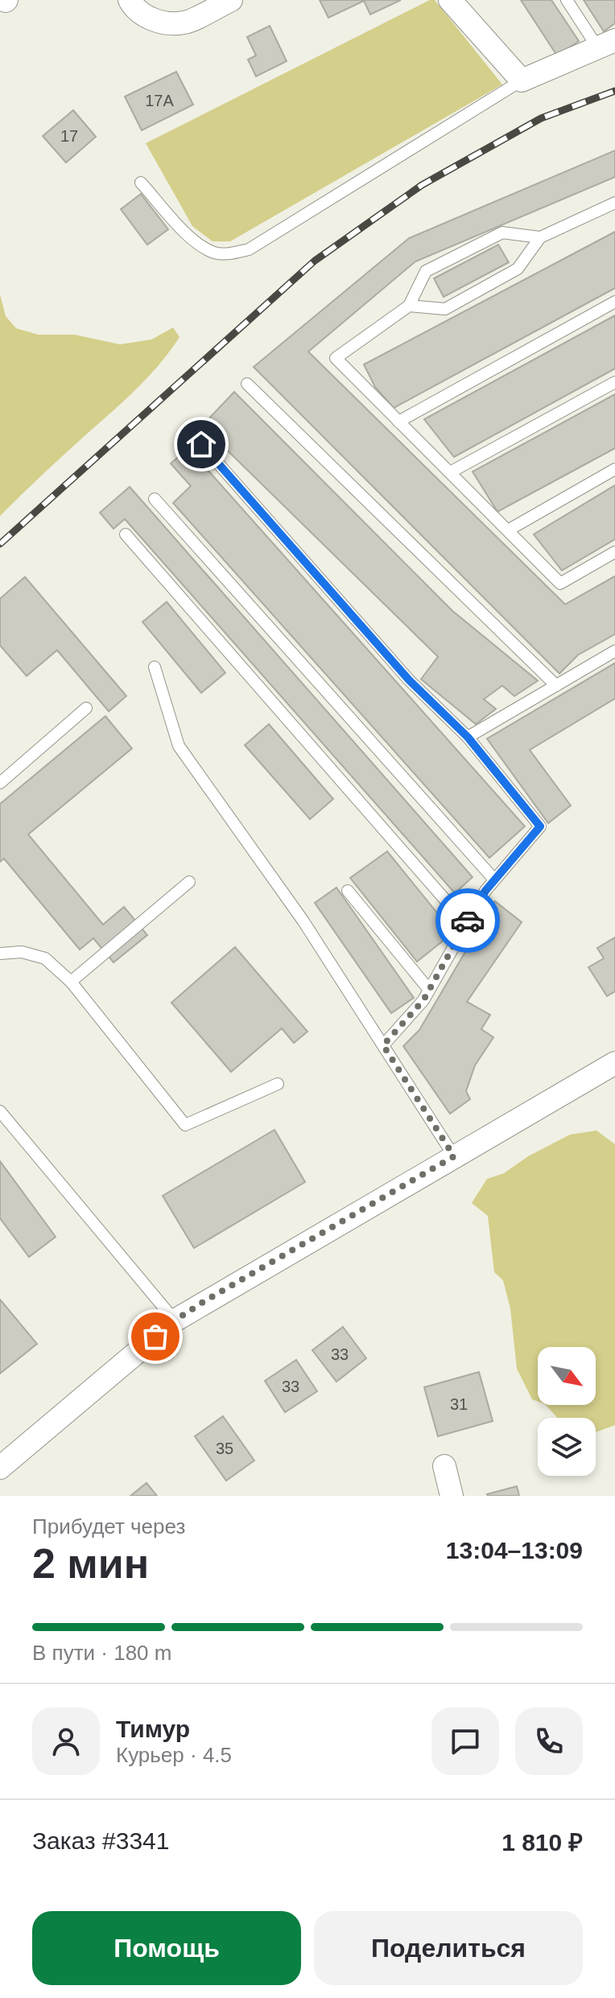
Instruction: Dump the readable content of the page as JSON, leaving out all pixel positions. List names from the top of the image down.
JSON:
{
  "house_numbers": [
    "17А",
    "17",
    "33",
    "33",
    "31",
    "35"
  ],
  "north": "bottom right",
  "page": {
    "heading": ["2 мин", "Прибудет через", "13:04–13:09"],
    "panel": [
      "Тимур",
      "Курьер · 4.5",
      "Заказ #3341",
      "1 810 ₽"
    ],
    "bar": "В пути · 180 m",
    "buttons": ["Помощь", "Поделиться"]
  }
}
